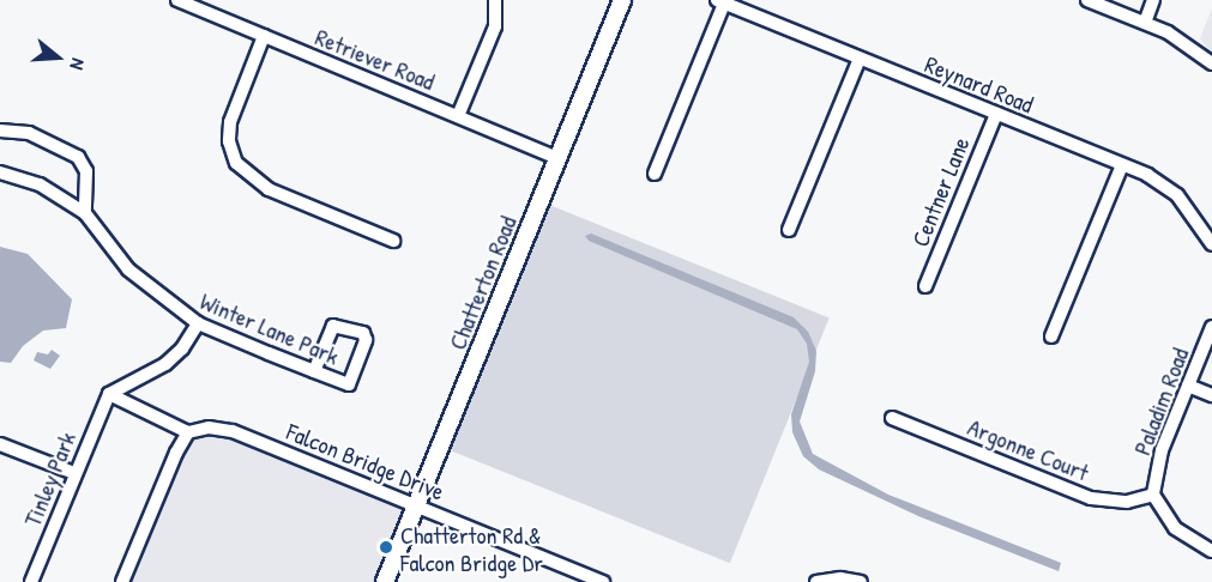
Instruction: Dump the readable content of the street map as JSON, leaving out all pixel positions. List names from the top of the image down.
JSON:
{
  "streets": {
    "main road": ["Chatterton Road"],
    "street": [
      "Retriever Road",
      "Reynard Road",
      "Centner Lane",
      "Winter Lane Park",
      "Paladim Road",
      "Argonne Court",
      "Falcon Bridge Drive",
      "Tinley Park"
    ]
  },
  "crossings": [
    ["Retriever Road", "Chatterton Road"],
    ["Reynard Road", "Centner Lane"],
    ["Chatterton Road", "Falcon Bridge Drive"],
    ["Paladim Road", "Argonne Court"]
  ],
  "places": ["Chatterton Rd & Falcon Bridge Dr"],
  "north": "right"
}
